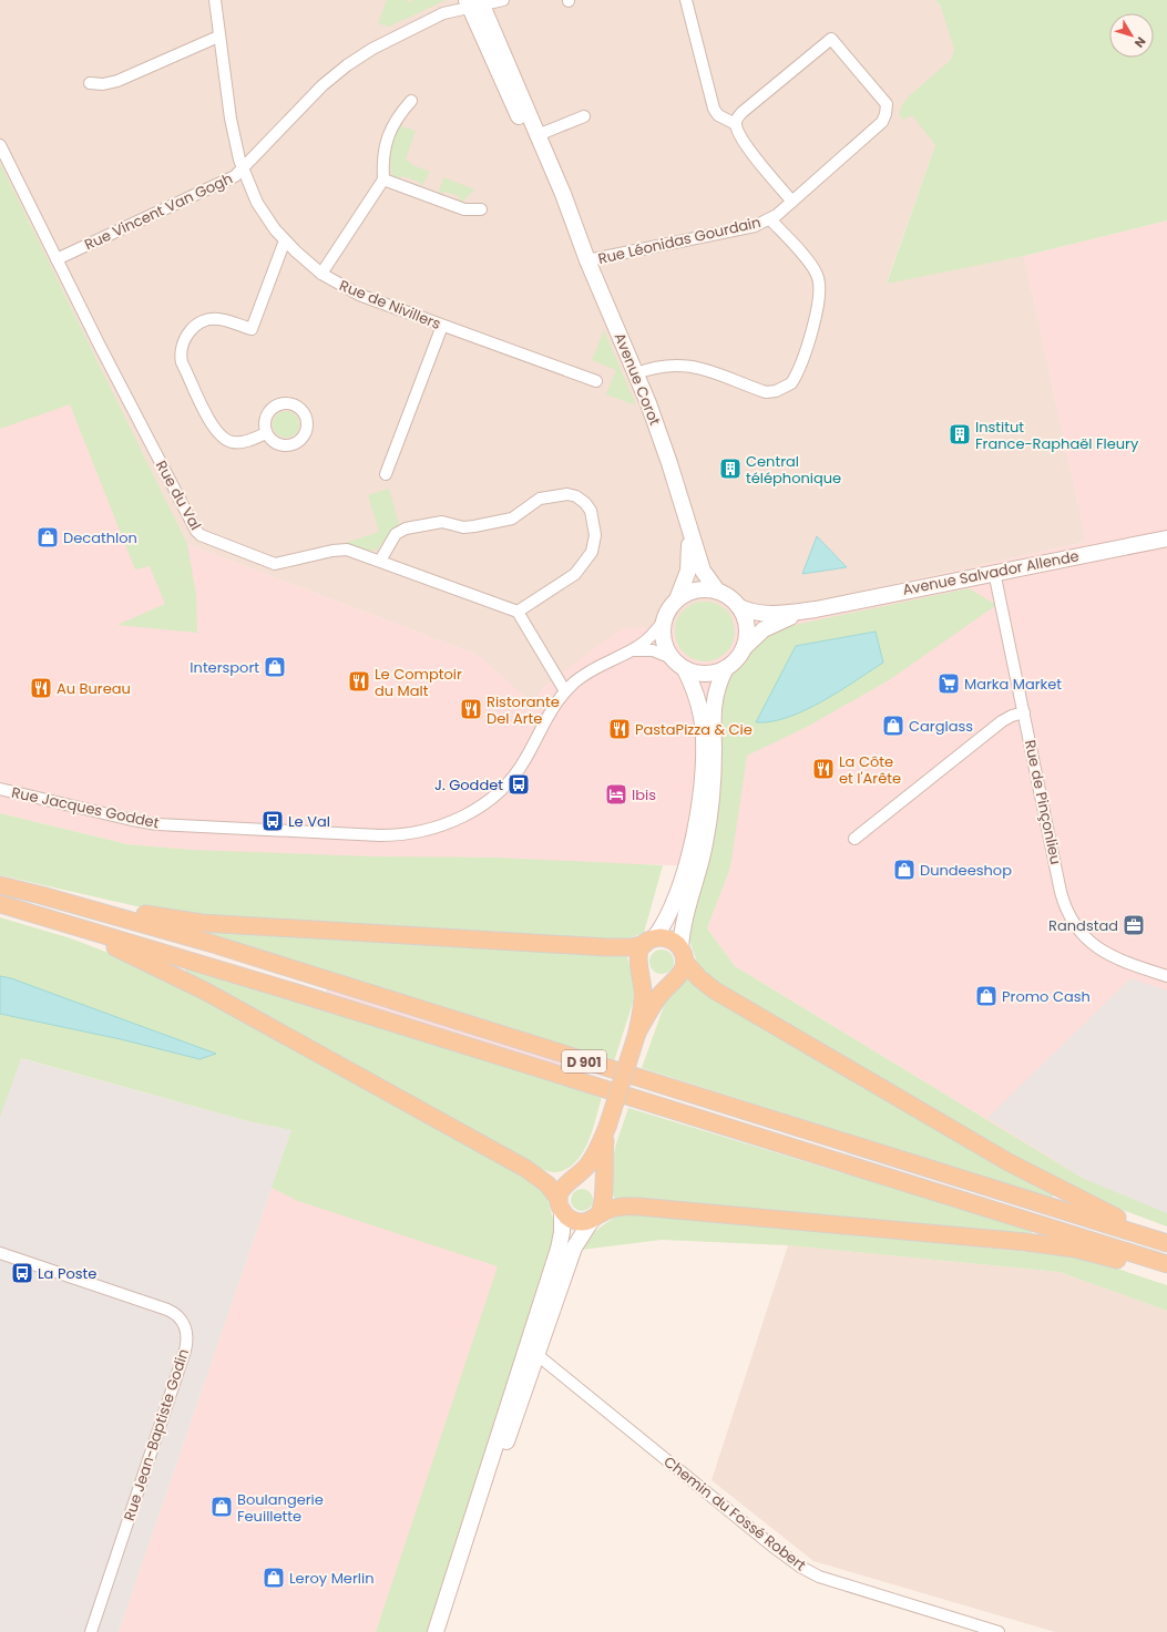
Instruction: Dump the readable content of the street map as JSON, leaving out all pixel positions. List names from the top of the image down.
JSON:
{
  "streets": {
    "main road": ["D 901"],
    "street": [
      "Rue Vincent Van Gogh",
      "Rue Léonidas Gourdain",
      "Rue de Nivillers",
      "Avenue Corot",
      "Rue du Val",
      "Avenue Salvador Allende",
      "Rue de Pinçonlieu",
      "Rue Jacques Goddet",
      "Rue Jean-Baptiste Godin",
      "Chemin du Fossé Robert"
    ]
  },
  "crossings": [
    ["Rue Vincent Van Gogh", "Rue de Nivillers"],
    ["Rue Vincent Van Gogh", "Avenue Corot"],
    ["Rue Vincent Van Gogh", "Rue du Val"],
    ["Rue Léonidas Gourdain", "Avenue Corot"],
    ["Avenue Corot", "Avenue Salvador Allende"],
    ["Avenue Corot", "Rue Jacques Goddet"],
    ["Avenue Salvador Allende", "Rue de Pinçonlieu"],
    ["Avenue Salvador Allende", "Rue Jacques Goddet"]
  ],
  "places": {
    "building": ["Institut France-Raphaël Fleury", "Central téléphonique"],
    "shop": [
      "Decathlon",
      "Intersport",
      "Carglass",
      "Dundeeshop",
      "Promo Cash",
      "Boulangerie Feuillette",
      "Leroy Merlin"
    ],
    "restaurant": [
      "Le Comptoir du Malt",
      "Au Bureau",
      "Ristorante Del Arte",
      "PastaPizza & Cie",
      "La Côte et l'Arête"
    ],
    "supermarket": ["Marka Market"],
    "bus stop": ["J. Goddet", "Le Val", "La Poste"],
    "hotel": ["Ibis"],
    "office": ["Randstad"]
  },
  "north": "bottom right"
}
